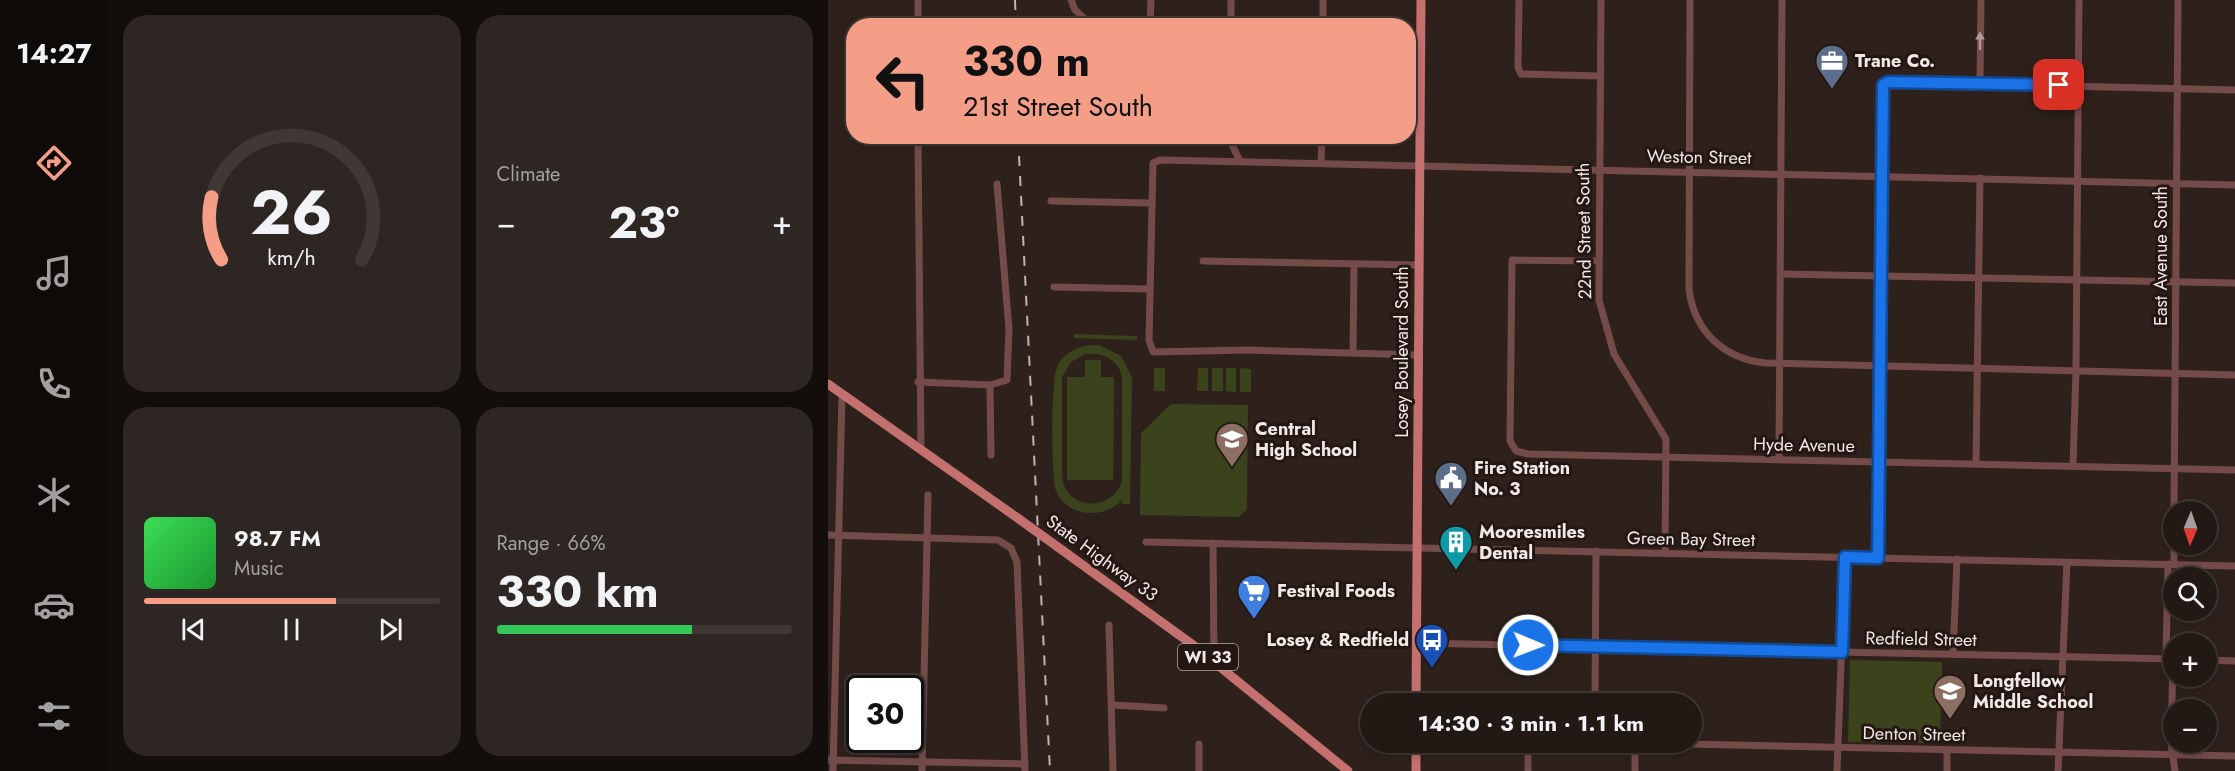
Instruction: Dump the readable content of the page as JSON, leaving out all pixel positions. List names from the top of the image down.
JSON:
{
  "streets": {
    "main road": ["Losey Boulevard South", "State Highway 33", "WI 33"],
    "street": [
      "Weston Street",
      "22nd Street South",
      "East Avenue South",
      "Hyde Avenue",
      "Green Bay Street",
      "Redfield Street",
      "Denton Street"
    ]
  },
  "crossings": [
    ["Weston Street", "22nd Street South"],
    ["Weston Street", "East Avenue South"],
    ["Weston Street", "Losey Boulevard South"],
    ["22nd Street South", "Hyde Avenue"],
    ["22nd Street South", "Green Bay Street"],
    ["East Avenue South", "Hyde Avenue"],
    ["Losey Boulevard South", "Green Bay Street"],
    ["Losey Boulevard South", "Redfield Street"]
  ],
  "places": {
    "office": ["Trane Co."],
    "school or university": ["Central High School", "Longfellow Middle School"],
    "public building": ["Fire Station No. 3"],
    "building": ["Mooresmiles Dental"],
    "supermarket": ["Festival Foods"],
    "bus stop": ["Losey & Redfield"]
  },
  "north": "bottom",
  "page": {
    "tabs": "14:27",
    "tile": [
      "Climate",
      ["Range · 66%", "330 km"]
    ],
    "turn": ["330 m", "21st Street South"],
    "heat": ["−", "23°", "+"],
    "map_buttons": ["+", "−"],
    "song": ["98.7 FM", "Music"],
    "limit": "30",
    "trip": "14:30 · 3 min · 1.1 km",
    "gauge": ["26", "km/h"]
  }
}
